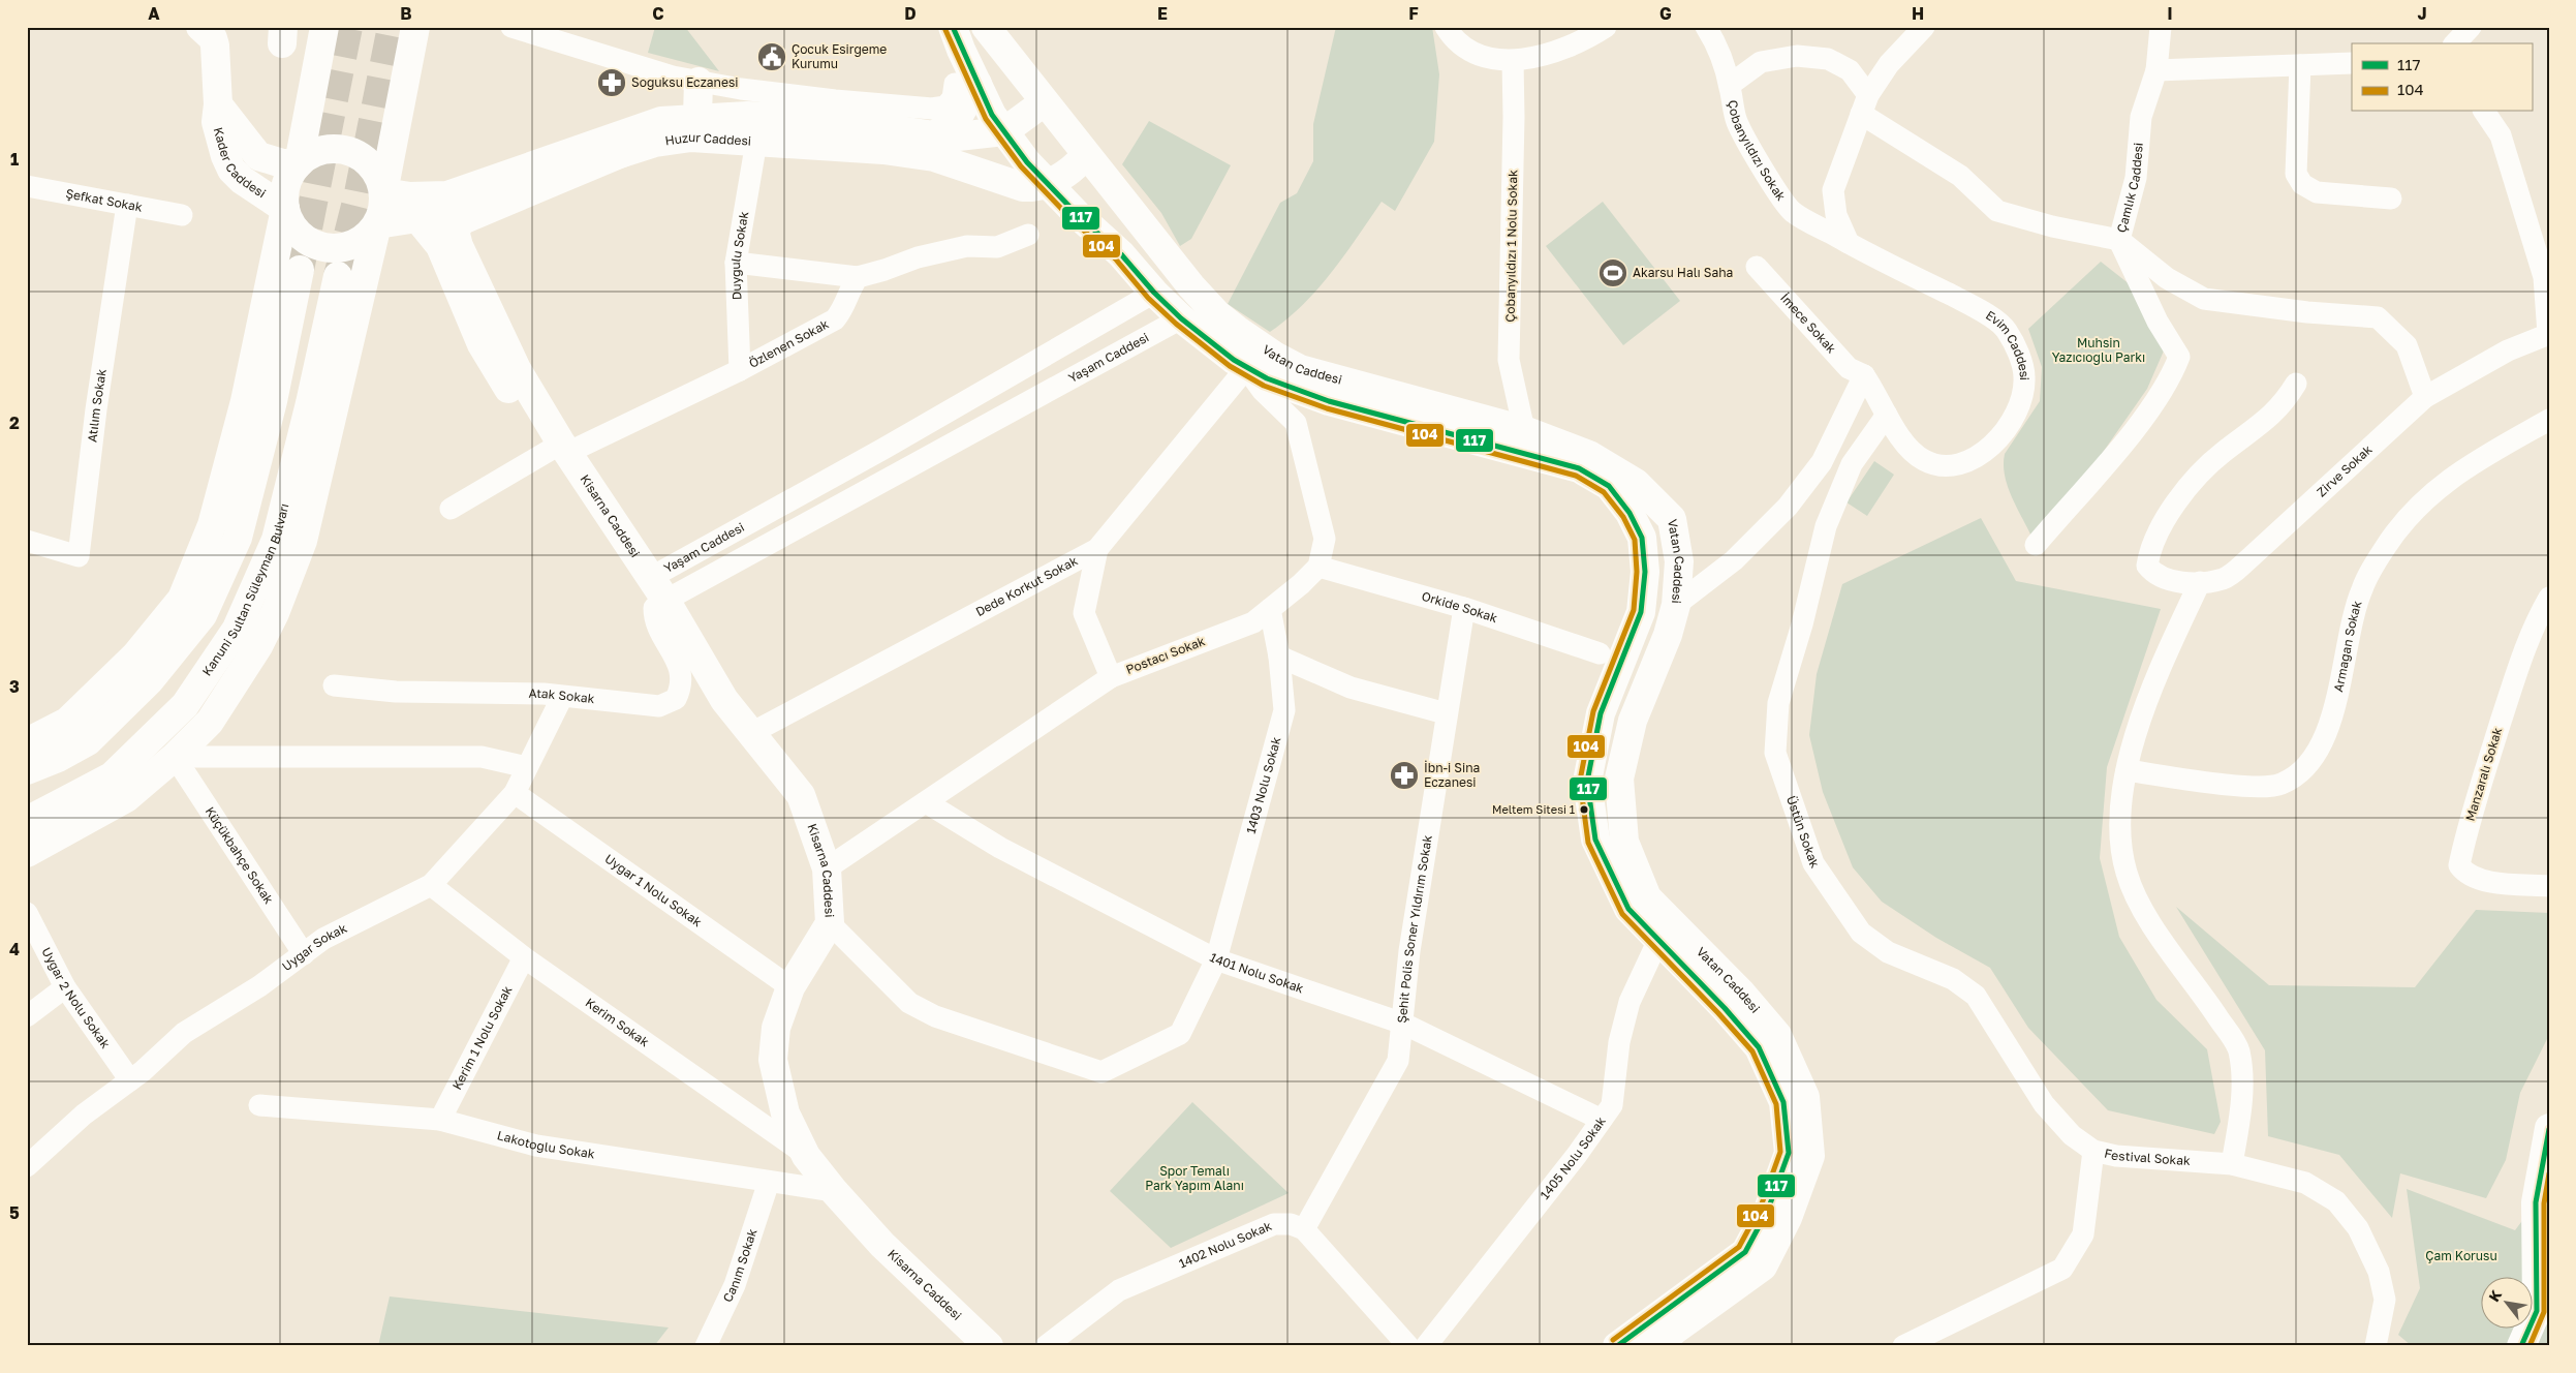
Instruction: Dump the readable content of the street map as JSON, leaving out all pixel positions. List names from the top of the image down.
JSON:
{
  "streets": {
    "street": [
      "Huzur Caddesi",
      "Çobanyıldızı Sokak",
      "Kader Caddesi",
      "Çamlık Caddesi",
      "Şefkat Sokak",
      "Çobanyıldızı 1 Nolu Sokak",
      "Duygulu Sokak",
      "İmece Sokak",
      "Özlenen Sokak",
      "Evim Caddesi",
      "Yaşam Caddesi",
      "Vatan Caddesi",
      "Atılım Sokak",
      "Zirve Sokak",
      "Kisarna Caddesi",
      "Dede Korkut Sokak",
      "Kanuni Sultan Süleyman Bulvarı",
      "Orkide Sokak",
      "Armağan Sokak",
      "Postacı Sokak",
      "Atak Sokak",
      "Manzaralı Sokak",
      "1403 Nolu Sokak",
      "Üstün Sokak",
      "Küçükbahçe Sokak",
      "Uygar 1 Nolu Sokak",
      "Şehit Polis Soner Yıldırım Sokak",
      "Uygar Sokak",
      "1401 Nolu Sokak",
      "Uygar 2 Nolu Sokak",
      "Kerim Sokak",
      "Kerim 1 Nolu Sokak",
      "Lakotoğlu Sokak",
      "Festival Sokak",
      "1405 Nolu Sokak",
      "1402 Nolu Sokak",
      "Canım Sokak"
    ]
  },
  "crossings": [
    ["Huzur Caddesi", "Kader Caddesi"],
    ["Huzur Caddesi", "Duygulu Sokak"],
    ["Huzur Caddesi", "Vatan Caddesi"],
    ["Çobanyıldızı Sokak", "Evim Caddesi"],
    ["Şefkat Sokak", "Atılım Sokak"],
    ["Çobanyıldızı 1 Nolu Sokak", "Vatan Caddesi"],
    ["Duygulu Sokak", "Özlenen Sokak"],
    ["İmece Sokak", "Evim Caddesi"],
    ["Özlenen Sokak", "Kisarna Caddesi"],
    ["Evim Caddesi", "Üstün Sokak"],
    ["Yaşam Caddesi", "Vatan Caddesi"],
    ["Yaşam Caddesi", "Kisarna Caddesi"],
    ["Yaşam Caddesi", "Atak Sokak"],
    ["Vatan Caddesi", "Dede Korkut Sokak"],
    ["Vatan Caddesi", "1405 Nolu Sokak"],
    ["Kisarna Caddesi", "Dede Korkut Sokak"],
    ["Kisarna Caddesi", "Postacı Sokak"],
    ["Kisarna Caddesi", "Atak Sokak"],
    ["Kisarna Caddesi", "1403 Nolu Sokak"],
    ["Kisarna Caddesi", "Uygar 1 Nolu Sokak"],
    ["Kisarna Caddesi", "Kerim Sokak"],
    ["Kisarna Caddesi", "Lakotoğlu Sokak"],
    ["Orkide Sokak", "Postacı Sokak"],
    ["Orkide Sokak", "Şehit Polis Soner Yıldırım Sokak"],
    ["Postacı Sokak", "1403 Nolu Sokak"],
    ["Postacı Sokak", "1401 Nolu Sokak"],
    ["Atak Sokak", "Uygar Sokak"],
    ["1403 Nolu Sokak", "1401 Nolu Sokak"],
    ["Üstün Sokak", "Festival Sokak"],
    ["Küçükbahçe Sokak", "Uygar Sokak"],
    ["Uygar 1 Nolu Sokak", "Uygar Sokak"],
    ["Şehit Polis Soner Yıldırım Sokak", "1401 Nolu Sokak"],
    ["Şehit Polis Soner Yıldırım Sokak", "1402 Nolu Sokak"],
    ["Uygar Sokak", "Uygar 2 Nolu Sokak"],
    ["Uygar Sokak", "Kerim Sokak"],
    ["1401 Nolu Sokak", "1405 Nolu Sokak"],
    ["Kerim Sokak", "Kerim 1 Nolu Sokak"],
    ["Kerim 1 Nolu Sokak", "Lakotoğlu Sokak"],
    ["Lakotoğlu Sokak", "Canım Sokak"]
  ],
  "parks": ["Muhsin Yazıcıoğlu Parkı", "Spor Temalı Park Yapım Alanı", "Çam Korusu"],
  "places": {
    "public building": ["Çocuk Esirgeme Kurumu"],
    "pharmacy": ["Soğuksu Eczanesi", "İbn-i Sina Eczanesi"],
    "sports": ["Akarsu Halı Saha"],
    "other": ["Meltem Sitesi 1"]
  },
  "lines": ["transit line 117", "transit line 104"],
  "legend": ["117", "104"],
  "north": "top left",
  "grid": {
    "columns": [
      "A",
      "B",
      "C",
      "D",
      "E",
      "F",
      "G",
      "H",
      "I",
      "J"
    ],
    "rows": [
      "1",
      "2",
      "3",
      "4",
      "5"
    ]
  }
}
